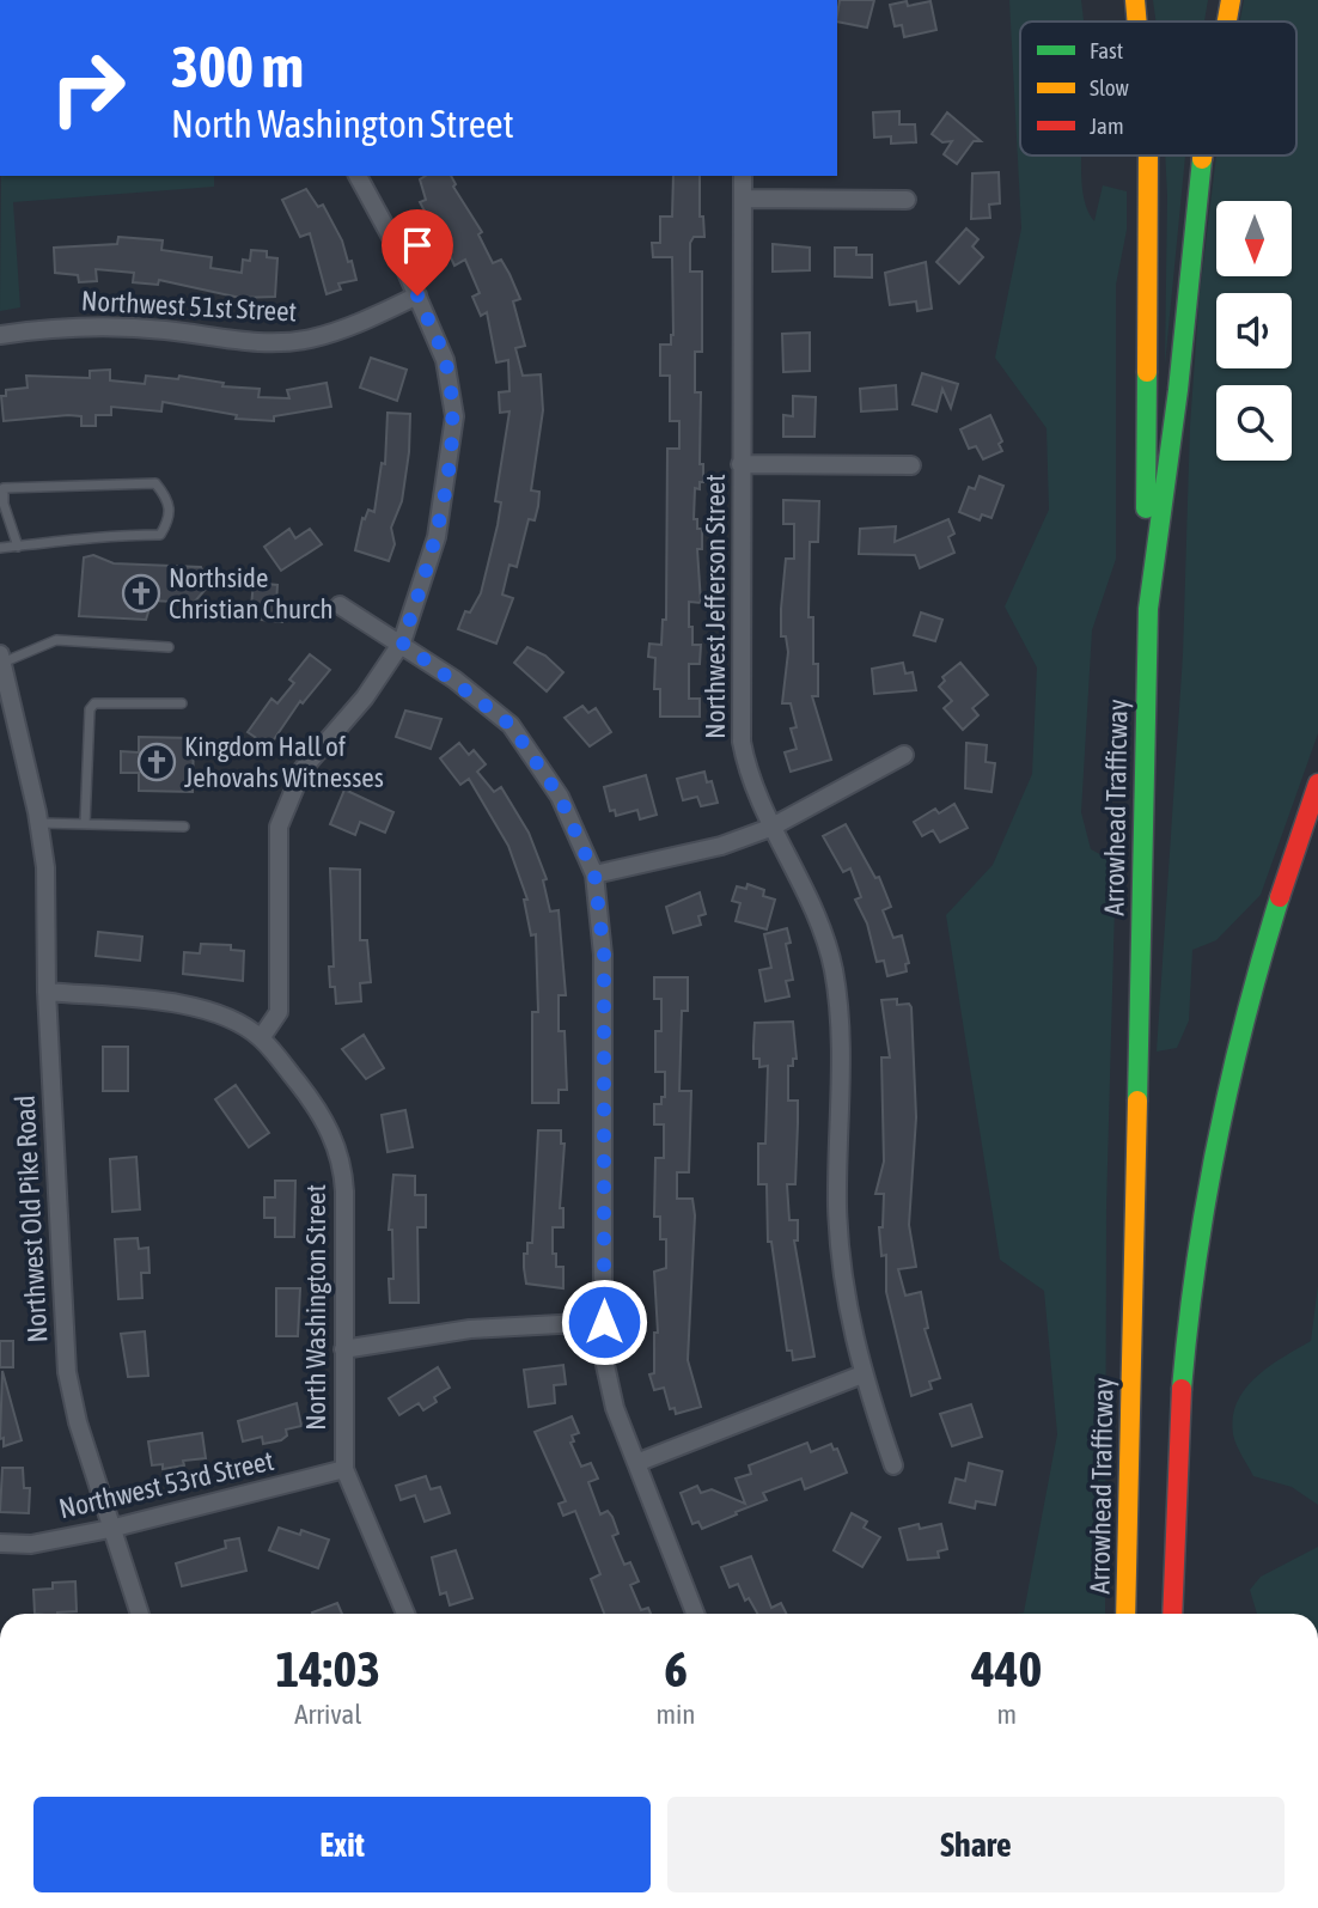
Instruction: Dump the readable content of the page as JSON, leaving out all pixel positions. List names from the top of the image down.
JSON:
{
  "streets": {
    "highway": ["Arrowhead Trafficway"],
    "street": [
      "Northwest 51st Street",
      "Northwest Jefferson Street",
      "Northwest Old Pike Road",
      "North Washington Street",
      "Northwest 53rd Street"
    ]
  },
  "crossings": [
    ["Northwest Old Pike Road", "North Washington Street"],
    ["Northwest Old Pike Road", "Northwest 53rd Street"],
    ["North Washington Street", "Northwest 53rd Street"]
  ],
  "places": {
    "church": ["Northside Christian Church", "Kingdom Hall of Jehovahs Witnesses"]
  },
  "legend": ["Fast", "Slow", "Jam"],
  "north": "bottom",
  "page": {
    "turn": ["300 m", "North Washington Street"],
    "eta": [
      "14:03",
      "Arrival",
      "6",
      "min",
      "440",
      "m"
    ],
    "buttons": ["Exit", "Share"]
  }
}
